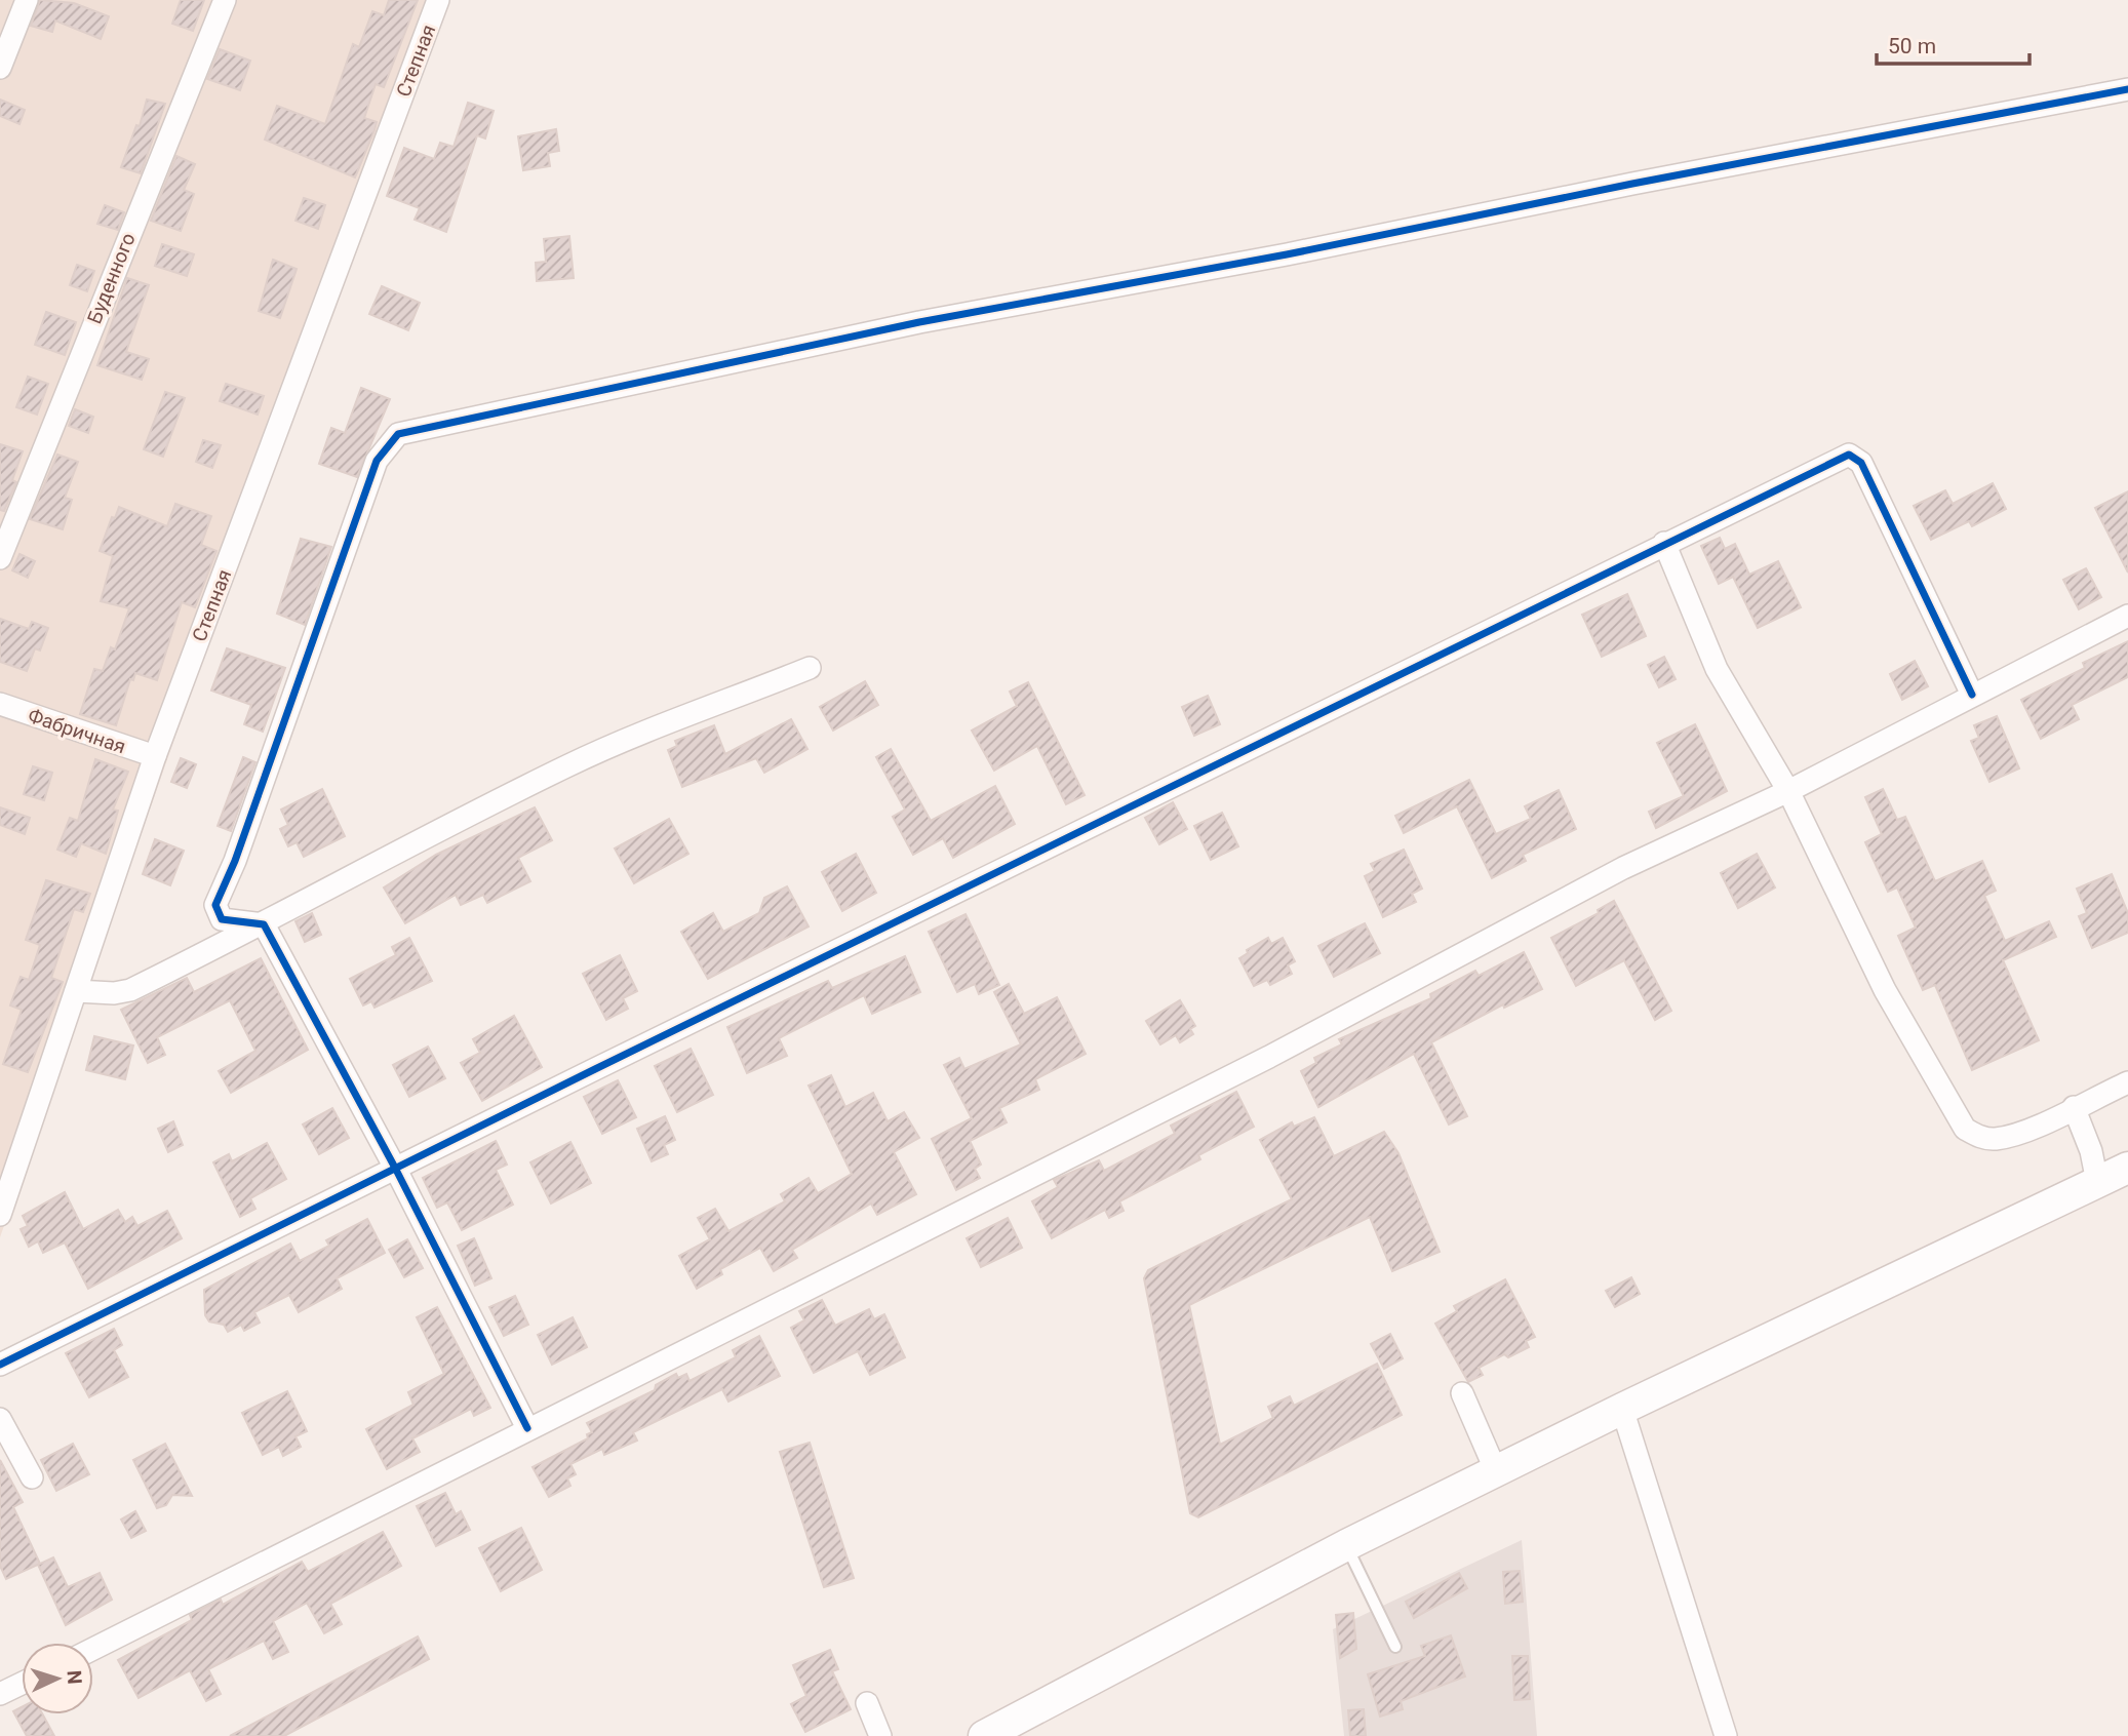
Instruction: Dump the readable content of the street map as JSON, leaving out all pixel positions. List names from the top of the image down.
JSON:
{
  "streets": {
    "street": ["Степная", "Буденного", "Фабричная"]
  },
  "crossings": [
    ["Степная", "Фабричная"]
  ],
  "scale_bar": "50 m",
  "north": "right"
}
